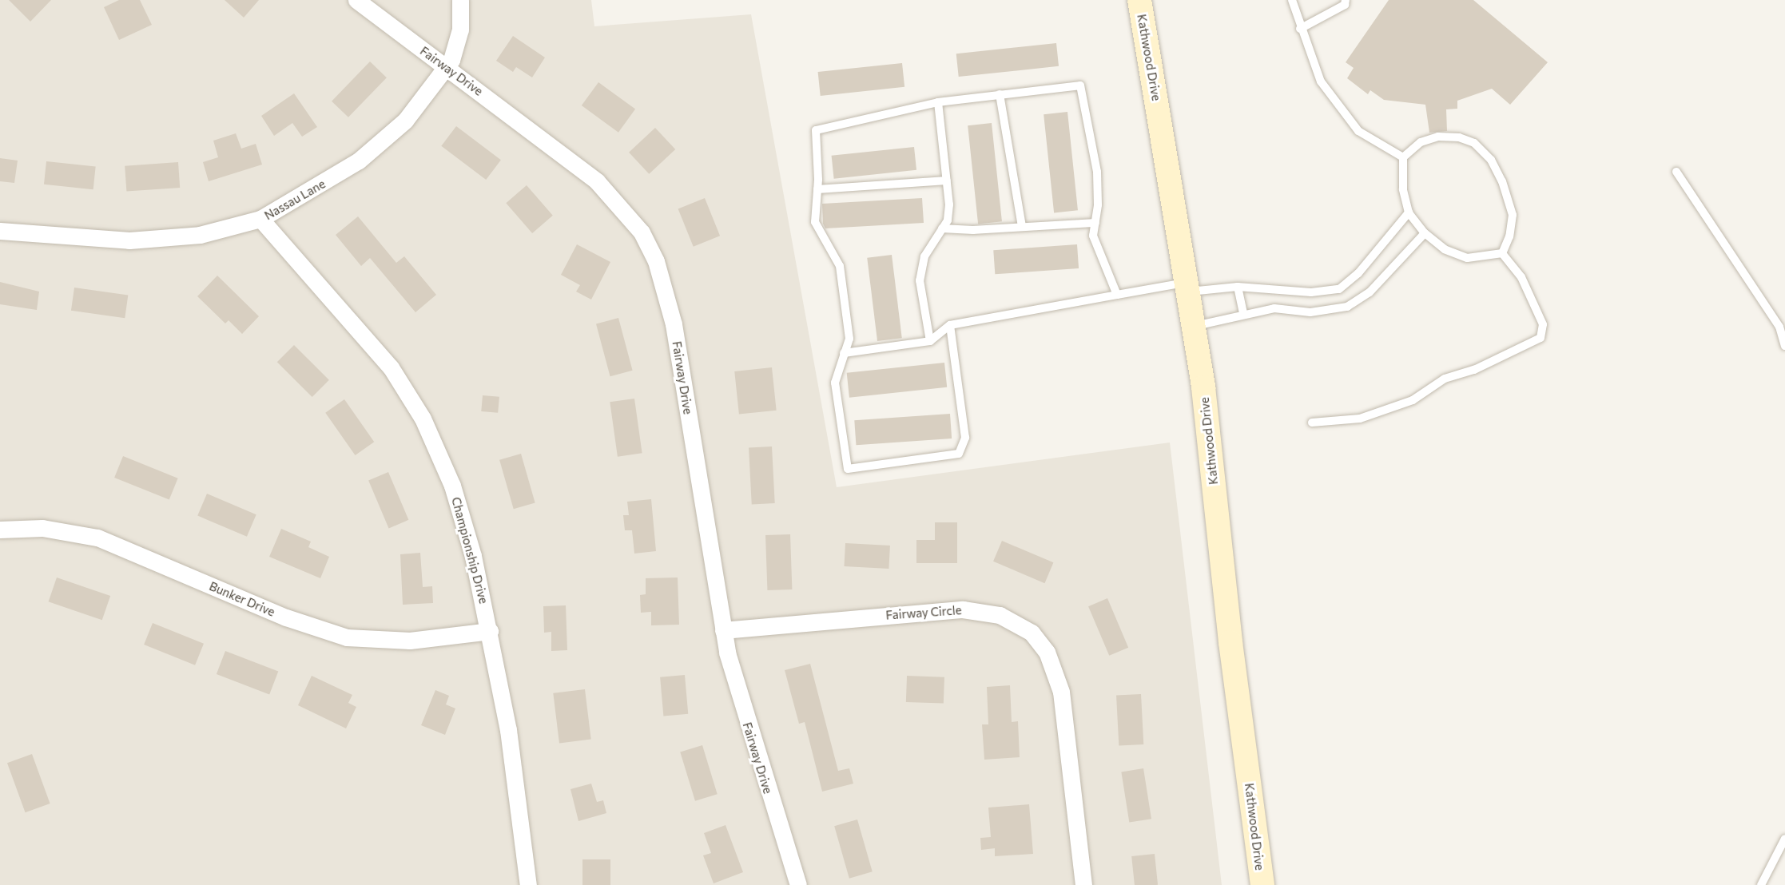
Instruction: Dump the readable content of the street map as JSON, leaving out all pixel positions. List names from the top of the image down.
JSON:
{
  "streets": {
    "street": [
      "Kathwood Drive",
      "Fairway Drive",
      "Nassau Lane",
      "Championship Drive",
      "Bunker Drive",
      "Fairway Circle"
    ]
  },
  "crossings": [
    ["Fairway Drive", "Nassau Lane"],
    ["Fairway Drive", "Fairway Circle"],
    ["Nassau Lane", "Championship Drive"],
    ["Championship Drive", "Bunker Drive"]
  ]
}
